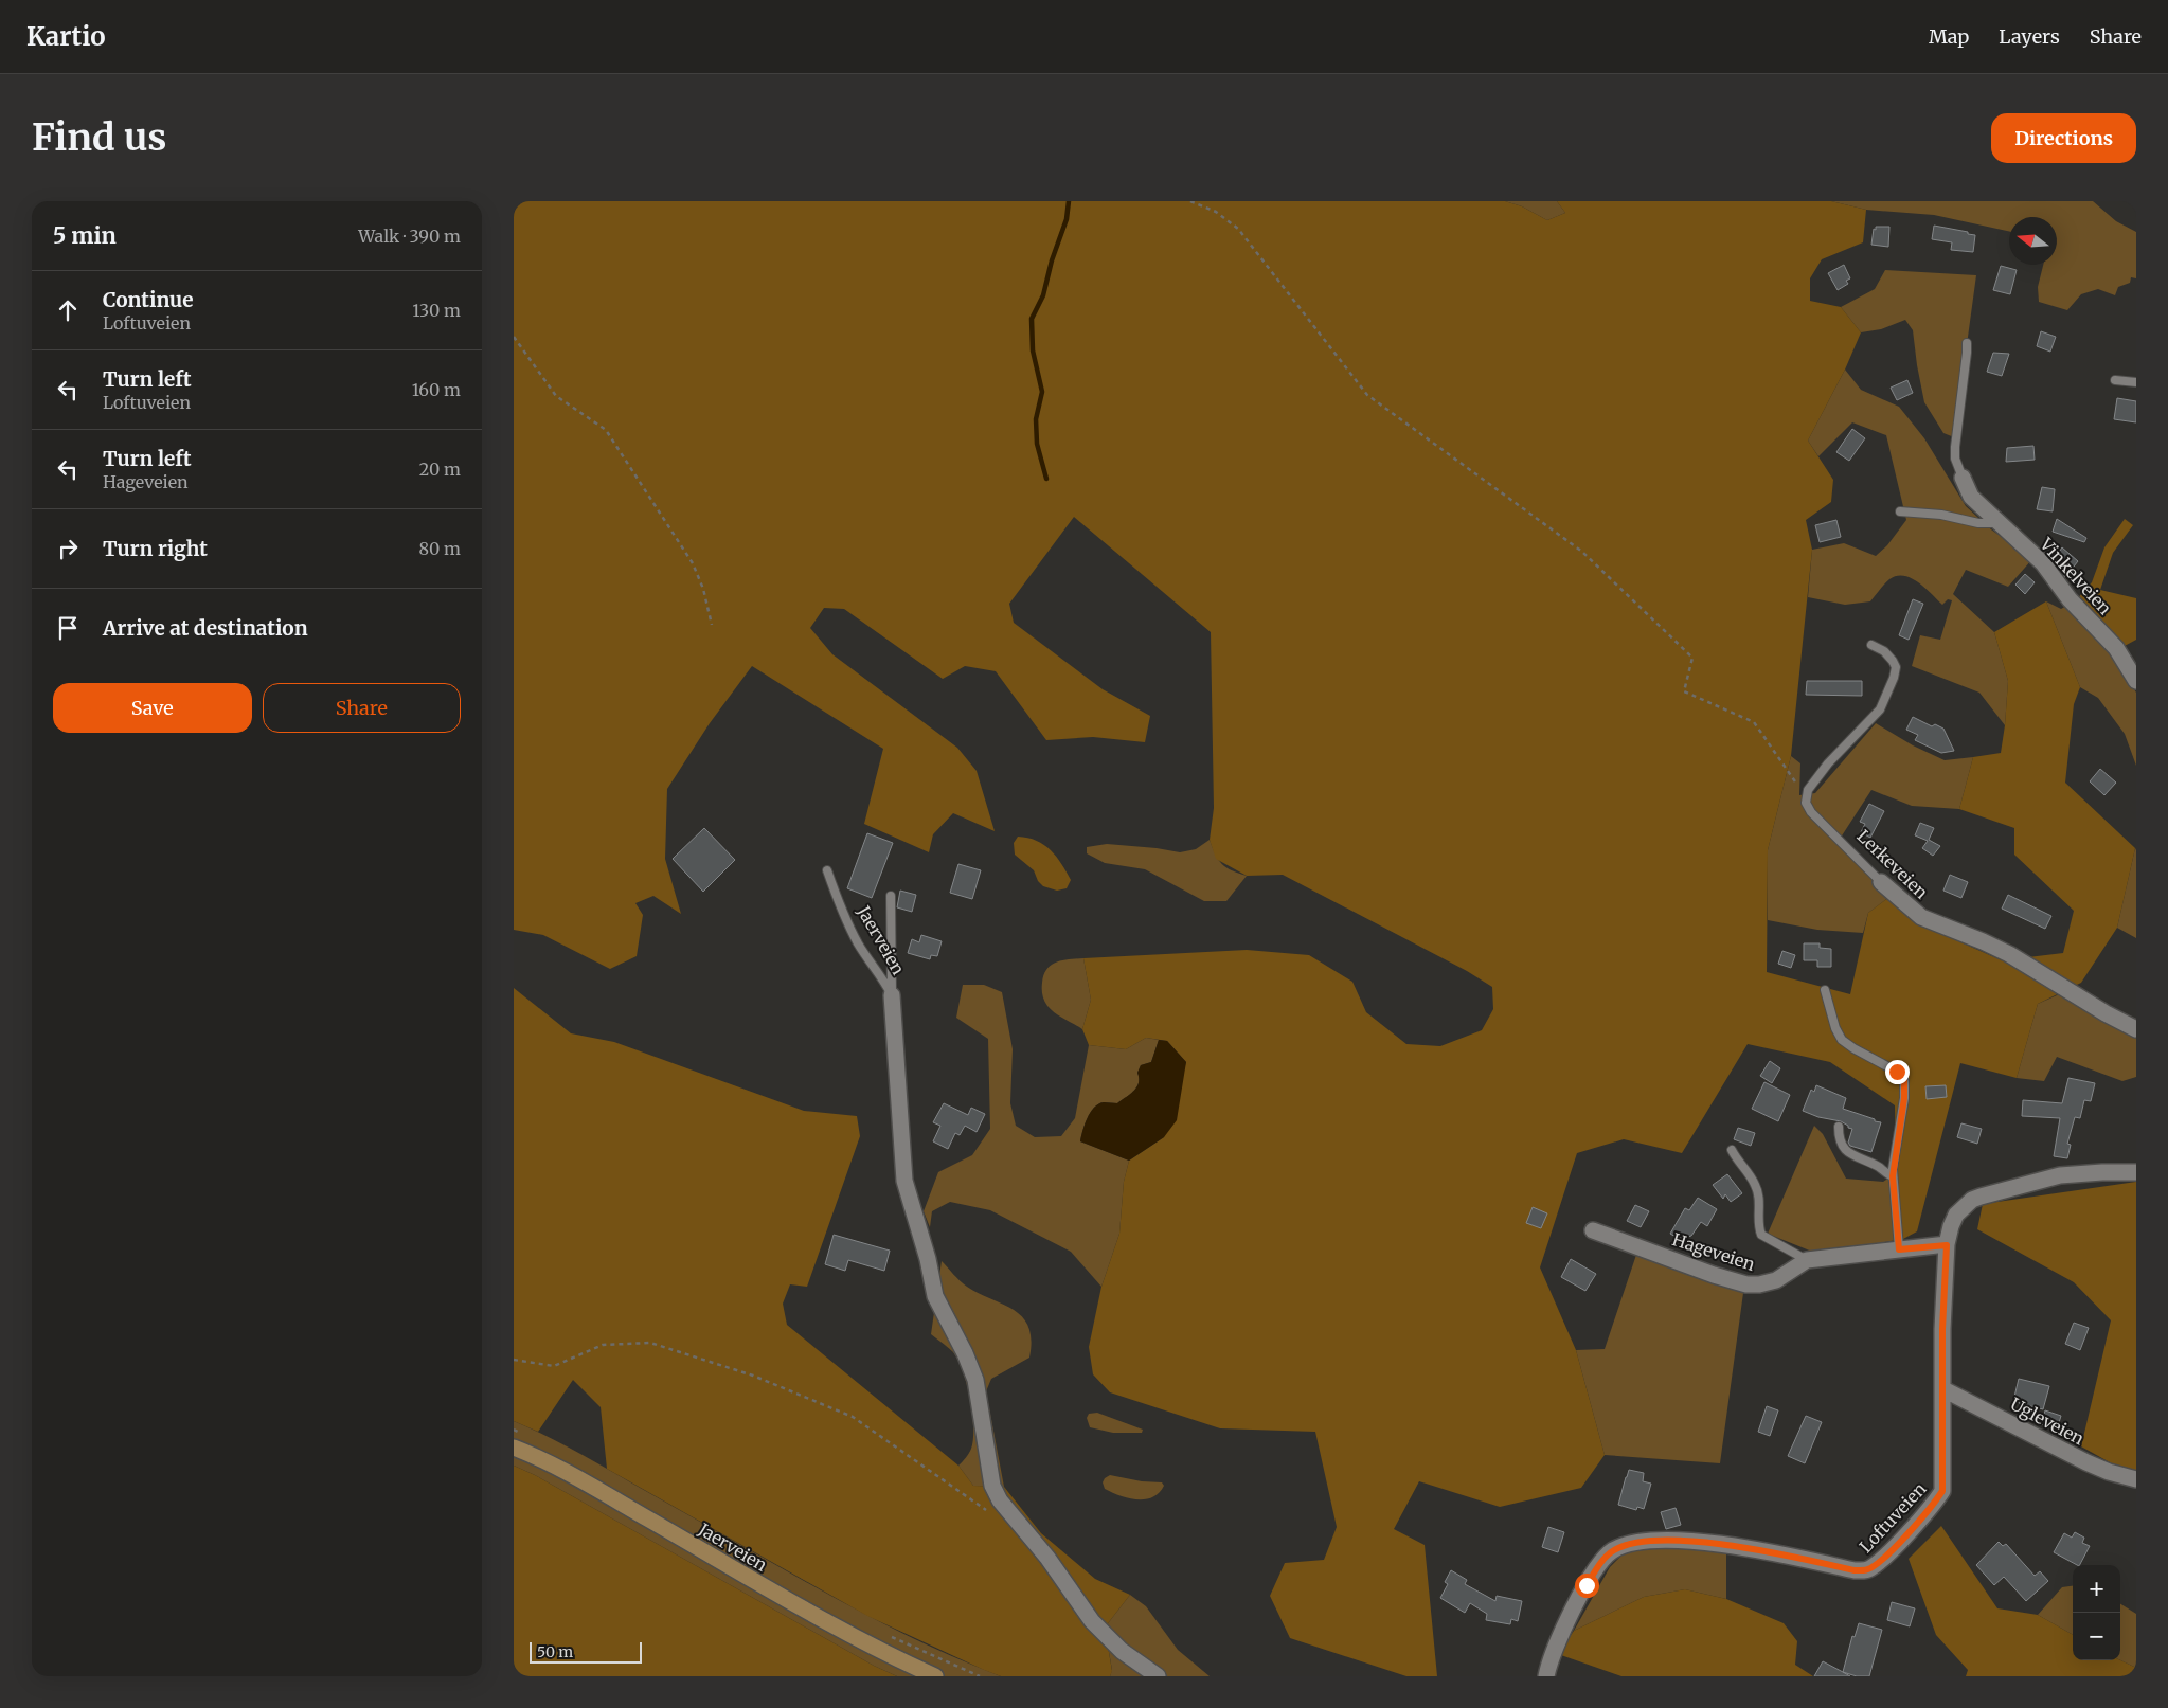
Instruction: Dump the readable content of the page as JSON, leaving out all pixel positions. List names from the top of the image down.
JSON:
{
  "streets": {
    "main road": ["Jaerveien"],
    "street": [
      "Vinkelveien",
      "Lerkeveien",
      "Hageveien",
      "Ugleveien",
      "Loftuveien"
    ]
  },
  "crossings": [
    ["Hageveien", "Loftuveien"],
    ["Ugleveien", "Loftuveien"]
  ],
  "scale_bar": "50 m",
  "north": "left",
  "page": {
    "header": "Kartio",
    "nav": ["Map", "Layers", "Share"],
    "buttons": [
      "Directions",
      ["Save", "Share"]
    ],
    "title": "Find us",
    "heading": ["5 min", "Walk · 390 m"],
    "list": [
      ["Continue", "Loftuveien", "130 m"],
      ["Turn left", "Loftuveien", "160 m"],
      ["Turn left", "Hageveien", "20 m"],
      ["Turn right", "80 m"],
      "Arrive at destination"
    ],
    "map_buttons": ["+", "−"],
    "scale": "50 m"
  }
}
